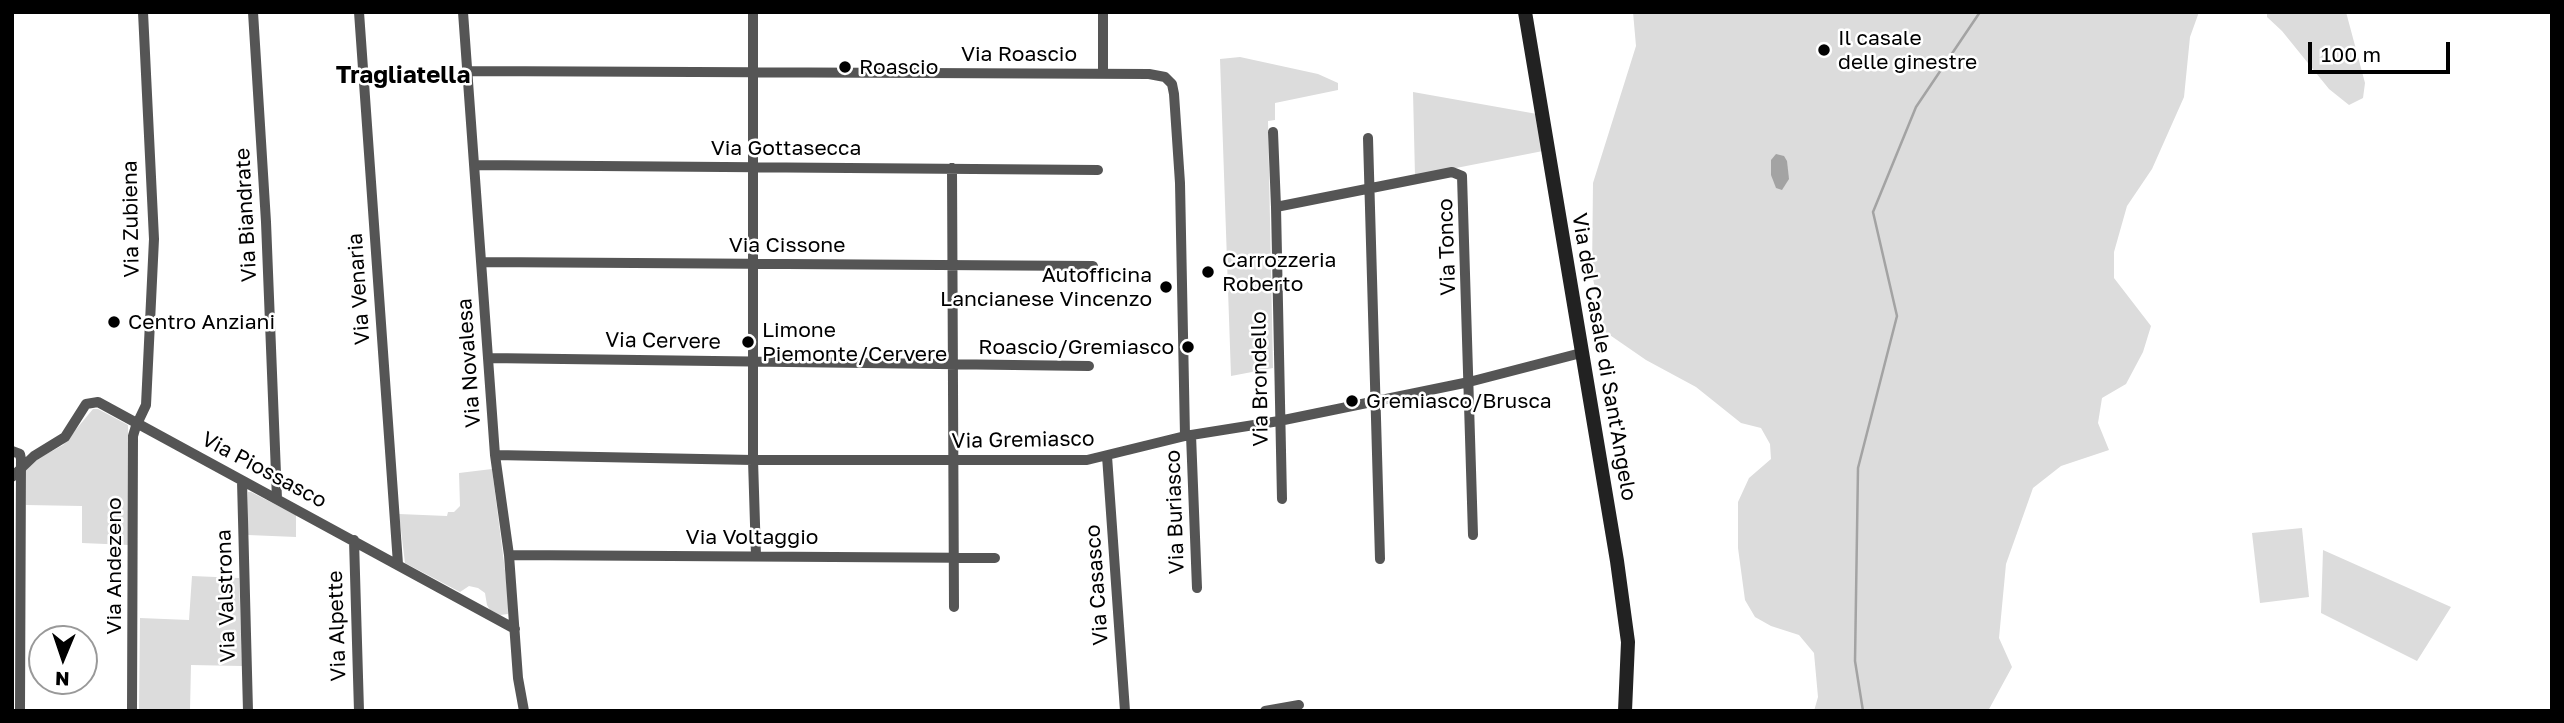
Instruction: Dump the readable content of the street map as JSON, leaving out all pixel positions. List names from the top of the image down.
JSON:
{
  "streets": {
    "main road": ["Via del Casale di Sant'Angelo"],
    "street": [
      "Via Roascio",
      "Via Gottasecca",
      "Via Biandrate",
      "Via Zubiena",
      "Via Cissone",
      "Via Tonco",
      "Via Venaria",
      "Via Cervere",
      "Via Novalesa",
      "Via Brondello",
      "Via Gremiasco",
      "Via Piossasco",
      "Via Buriasco",
      "Via Voltaggio",
      "Via Andezeno",
      "Via Casasco",
      "Via Valstrona",
      "Via Alpette"
    ]
  },
  "crossings": [
    ["Via Roascio", "Via Novalesa"],
    ["Via Roascio", "Via Gremiasco"],
    ["Via Roascio", "Via Buriasco"],
    ["Via Gottasecca", "Via Novalesa"],
    ["Via Biandrate", "Via Piossasco"],
    ["Via Zubiena", "Via Piossasco"],
    ["Via Zubiena", "Via Andezeno"],
    ["Via Cissone", "Via Novalesa"],
    ["Via Tonco", "Via Brondello"],
    ["Via Tonco", "Via Gremiasco"],
    ["Via Venaria", "Via Piossasco"],
    ["Via Cervere", "Via Novalesa"],
    ["Via del Casale di Sant'Angelo", "Via Gremiasco"],
    ["Via Novalesa", "Via Gremiasco"],
    ["Via Novalesa", "Via Piossasco"],
    ["Via Novalesa", "Via Voltaggio"],
    ["Via Brondello", "Via Gremiasco"],
    ["Via Gremiasco", "Via Buriasco"],
    ["Via Gremiasco", "Via Casasco"],
    ["Via Piossasco", "Via Andezeno"],
    ["Via Piossasco", "Via Valstrona"],
    ["Via Piossasco", "Via Alpette"]
  ],
  "districts": ["Tragliatella"],
  "places": [
    "Il casale delle ginestre",
    "Roascio",
    "Carrozzeria Roberto",
    "Autofficina Lancianese Vincenzo",
    "Centro Anziani",
    "Limone Piemonte/Cervere",
    "Roascio/Gremiasco",
    "Gremiasco/Brusca"
  ],
  "scale_bar": "100 m",
  "north": "bottom"
}
